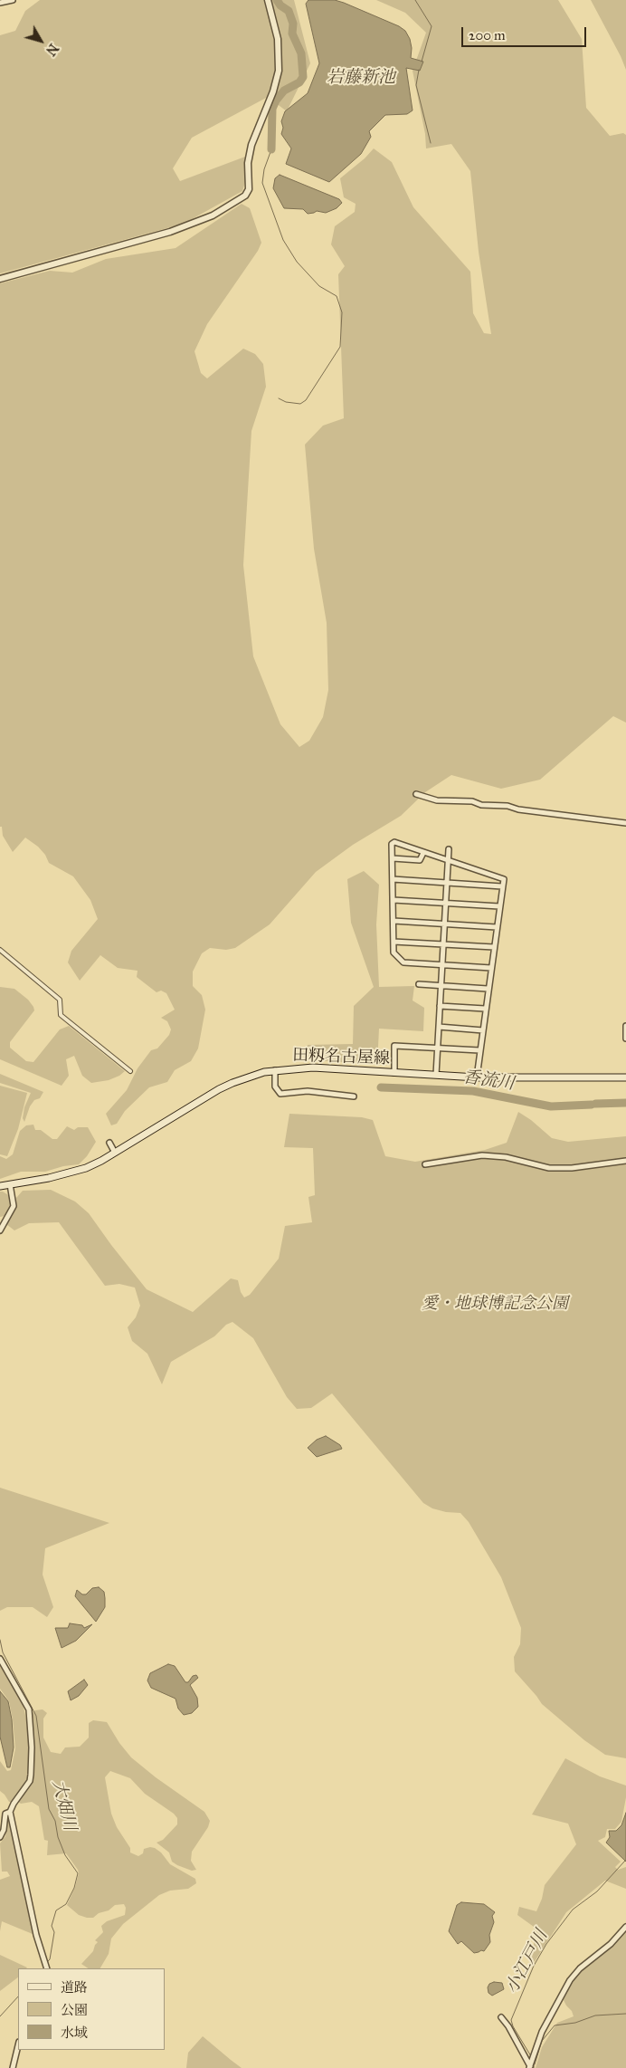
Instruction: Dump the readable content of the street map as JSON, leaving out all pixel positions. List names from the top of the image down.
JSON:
{
  "streets": {
    "main road": ["田籾名古屋線"]
  },
  "water": [
    "岩藤新池",
    "香流川",
    "大畑川",
    "小江戸川"
  ],
  "parks": ["愛・地球博記念公園"],
  "legend": ["道路", "公園", "水域"],
  "scale_bar": "200 m",
  "north": "bottom right"
}
